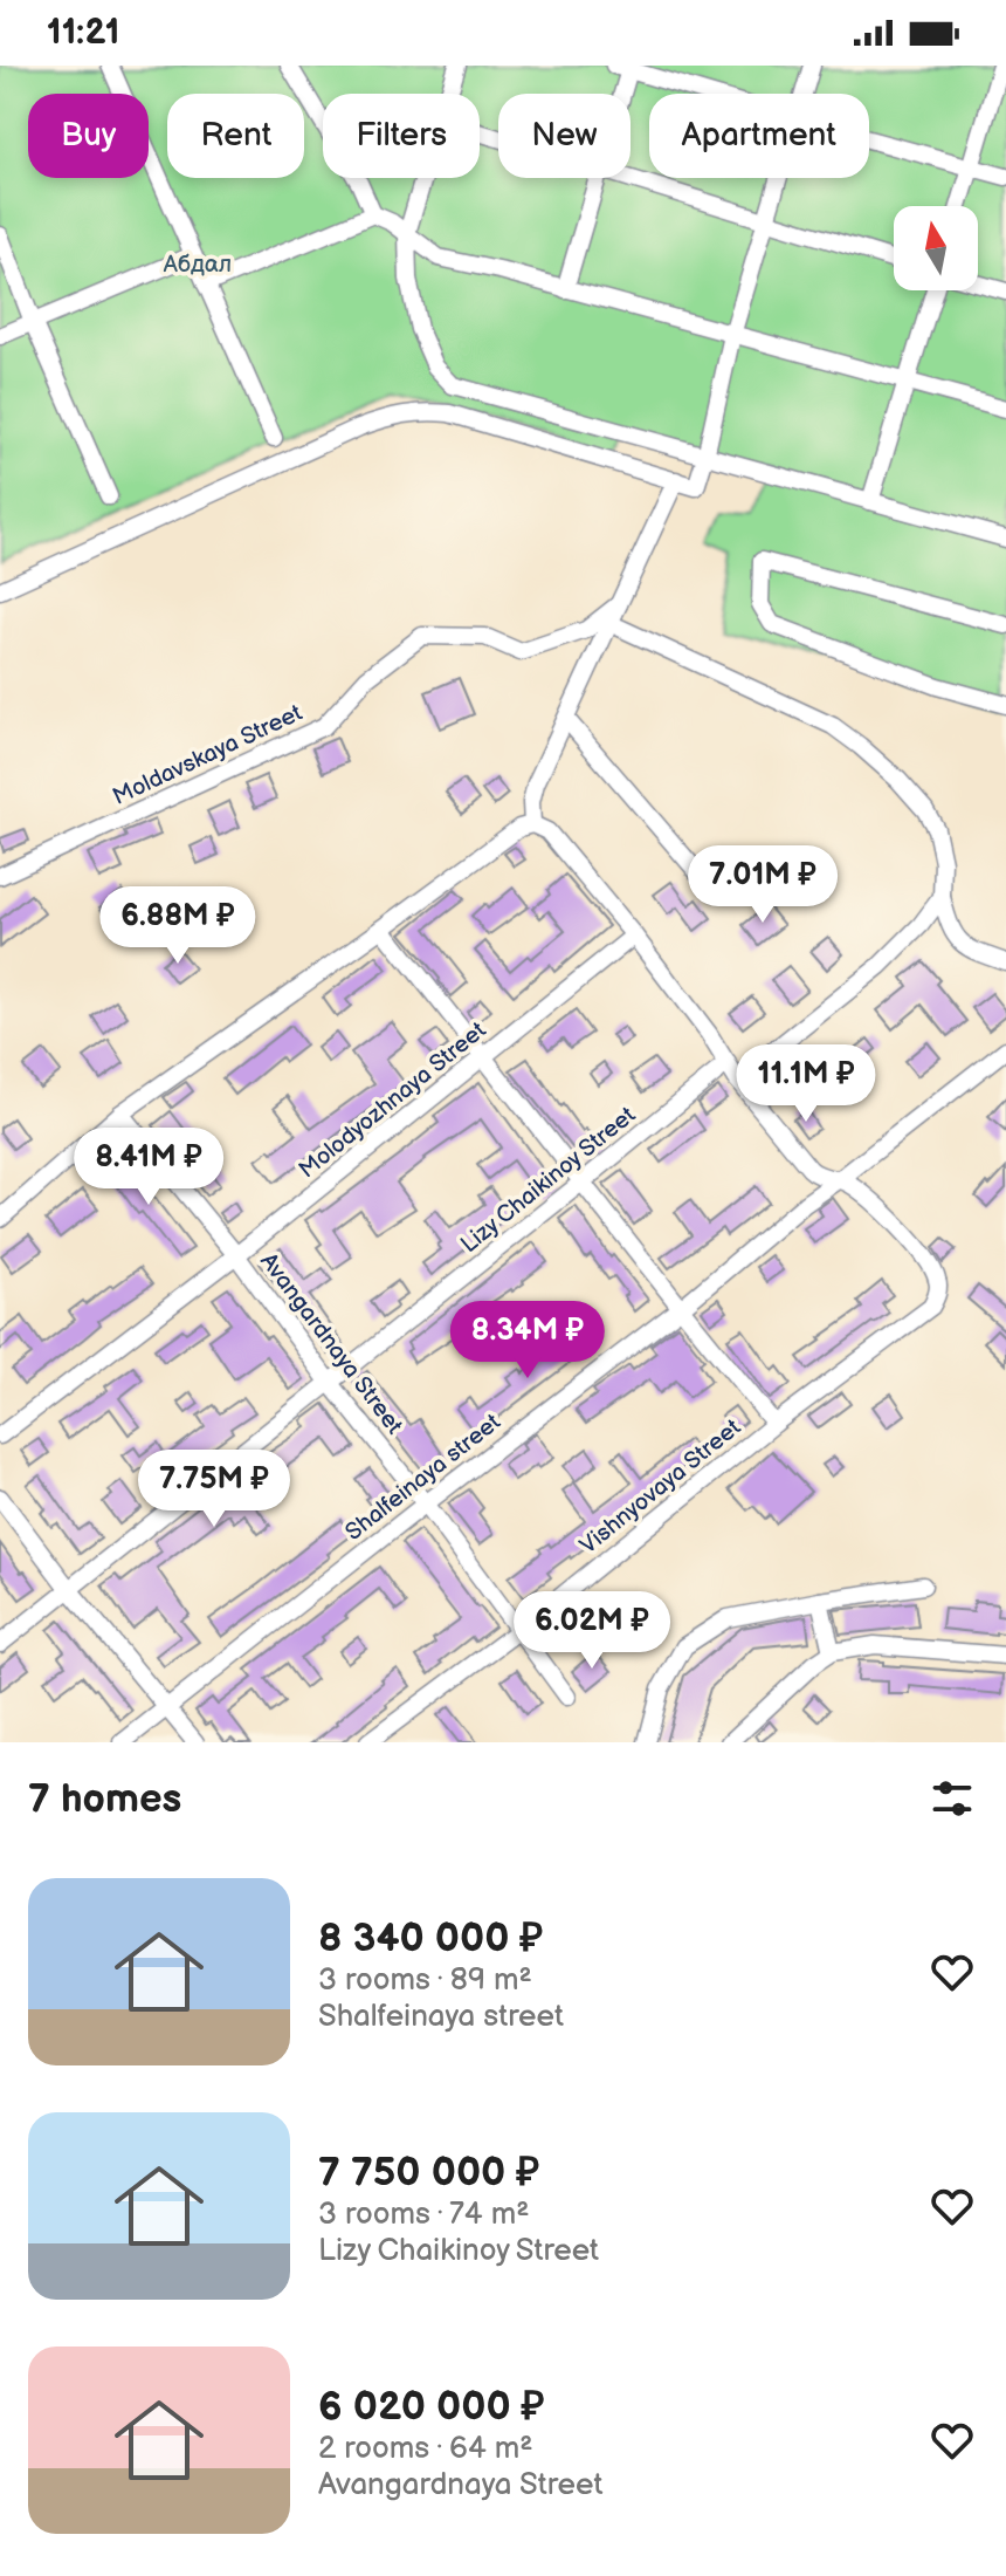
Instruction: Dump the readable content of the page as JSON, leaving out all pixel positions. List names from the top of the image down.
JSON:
{
  "streets": {
    "street": [
      "Moldavskaya Street",
      "Molodyozhnaya Street",
      "Lizy Chaikinoy Street",
      "Avangardnaya Street",
      "Shalfeinaya street",
      "Vishnyovaya Street"
    ]
  },
  "crossings": [
    ["Molodyozhnaya Street", "Avangardnaya Street"],
    ["Lizy Chaikinoy Street", "Avangardnaya Street"],
    ["Avangardnaya Street", "Shalfeinaya street"],
    ["Avangardnaya Street", "Vishnyovaya Street"],
    ["Shalfeinaya street", "Vishnyovaya Street"]
  ],
  "parks": ["Абдал"],
  "north": "top",
  "page": {
    "status": "11:21",
    "chip": [
      "Buy",
      "Rent",
      "Filters",
      "New",
      "Apartment"
    ],
    "price": [
      "7.01M ₽",
      "6.88M ₽",
      "11.1M ₽",
      "8.41M ₽",
      "8.34M ₽",
      "7.75M ₽",
      "6.02M ₽"
    ],
    "heading": "7 homes",
    "list": [
      {
        "name": "8 340 000 ₽",
        "note": "3 rooms · 89 m² · Shalfeinaya street"
      },
      {
        "name": "7 750 000 ₽",
        "note": "3 rooms · 74 m² · Lizy Chaikinoy Street"
      },
      {
        "name": "6 020 000 ₽",
        "note": "2 rooms · 64 m² · Avangardnaya Street"
      }
    ]
  }
}
